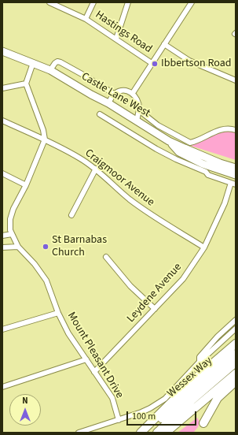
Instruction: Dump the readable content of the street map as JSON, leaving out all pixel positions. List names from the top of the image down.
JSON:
{
  "streets": {
    "highway": ["Wessex Way"],
    "main road": ["Castle Lane West"],
    "street": [
      "Hastings Road",
      "Craigmoor Avenue",
      "Leydene Avenue",
      "Mount Pleasant Drive"
    ]
  },
  "crossings": [
    ["Castle Lane West", "Leydene Avenue"],
    ["Craigmoor Avenue", "Leydene Avenue"],
    ["Craigmoor Avenue", "Mount Pleasant Drive"],
    ["Leydene Avenue", "Mount Pleasant Drive"]
  ],
  "places": ["Ibbertson Road", "St Barnabas Church"],
  "scale_bar": "100 m",
  "north": "top"
}
